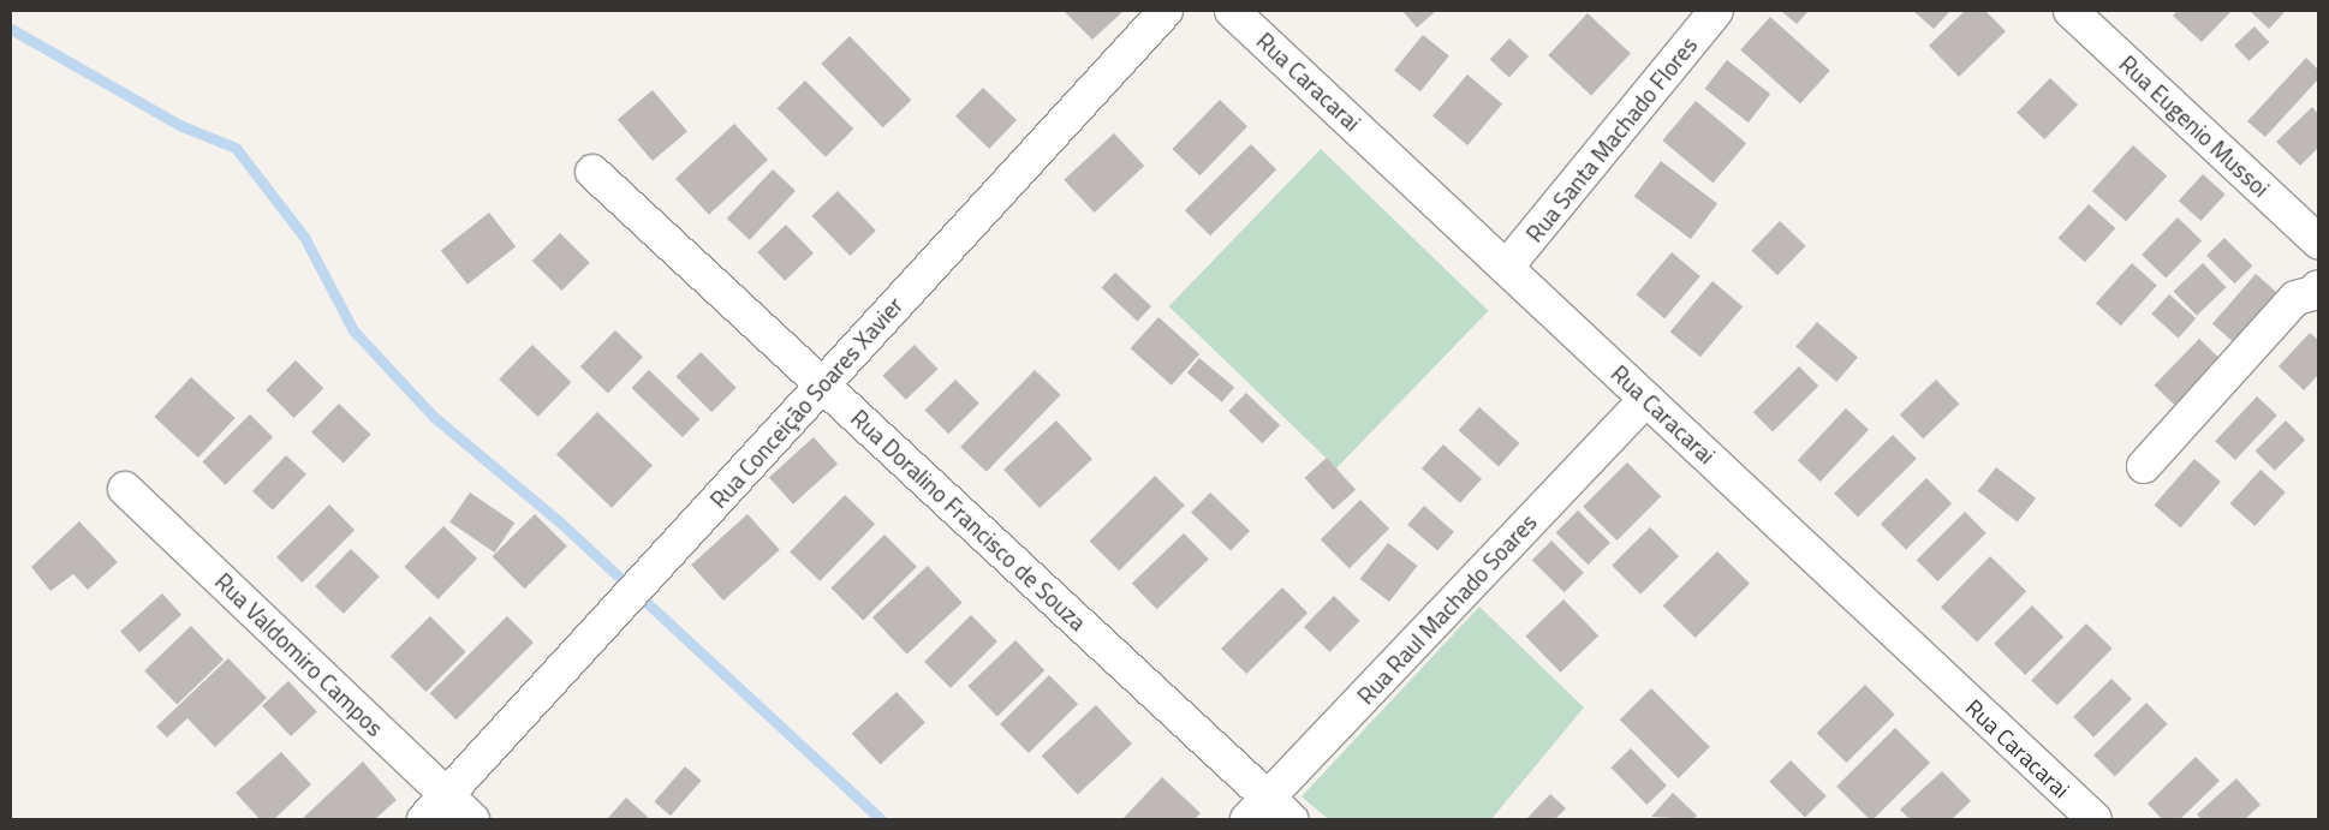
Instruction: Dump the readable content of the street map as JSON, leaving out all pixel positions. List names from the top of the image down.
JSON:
{
  "streets": {
    "street": [
      "Rua Caracarai",
      "Rua Eugenio Mussoi",
      "Rua Santa Machado Flores",
      "Rua Conceição Soares Xavier",
      "Rua Doralino Francisco de Souza",
      "Rua Raul Machado Soares",
      "Rua Valdomiro Campos"
    ]
  },
  "crossings": [
    ["Rua Caracarai", "Rua Santa Machado Flores"],
    ["Rua Caracarai", "Rua Raul Machado Soares"],
    ["Rua Conceição Soares Xavier", "Rua Doralino Francisco de Souza"],
    ["Rua Conceição Soares Xavier", "Rua Valdomiro Campos"],
    ["Rua Doralino Francisco de Souza", "Rua Raul Machado Soares"]
  ]
}
